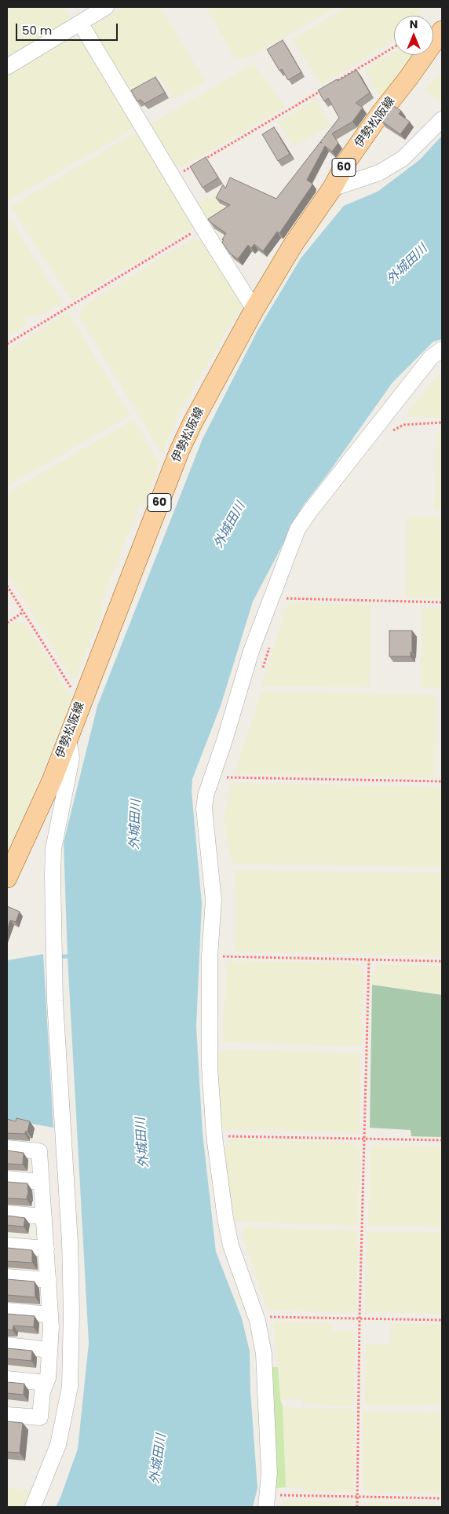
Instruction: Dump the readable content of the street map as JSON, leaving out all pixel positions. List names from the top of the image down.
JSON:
{
  "streets": {
    "main road": ["伊勢松阪線", "60"]
  },
  "water": ["外城田川"],
  "scale_bar": "50 m",
  "north": "top"
}
